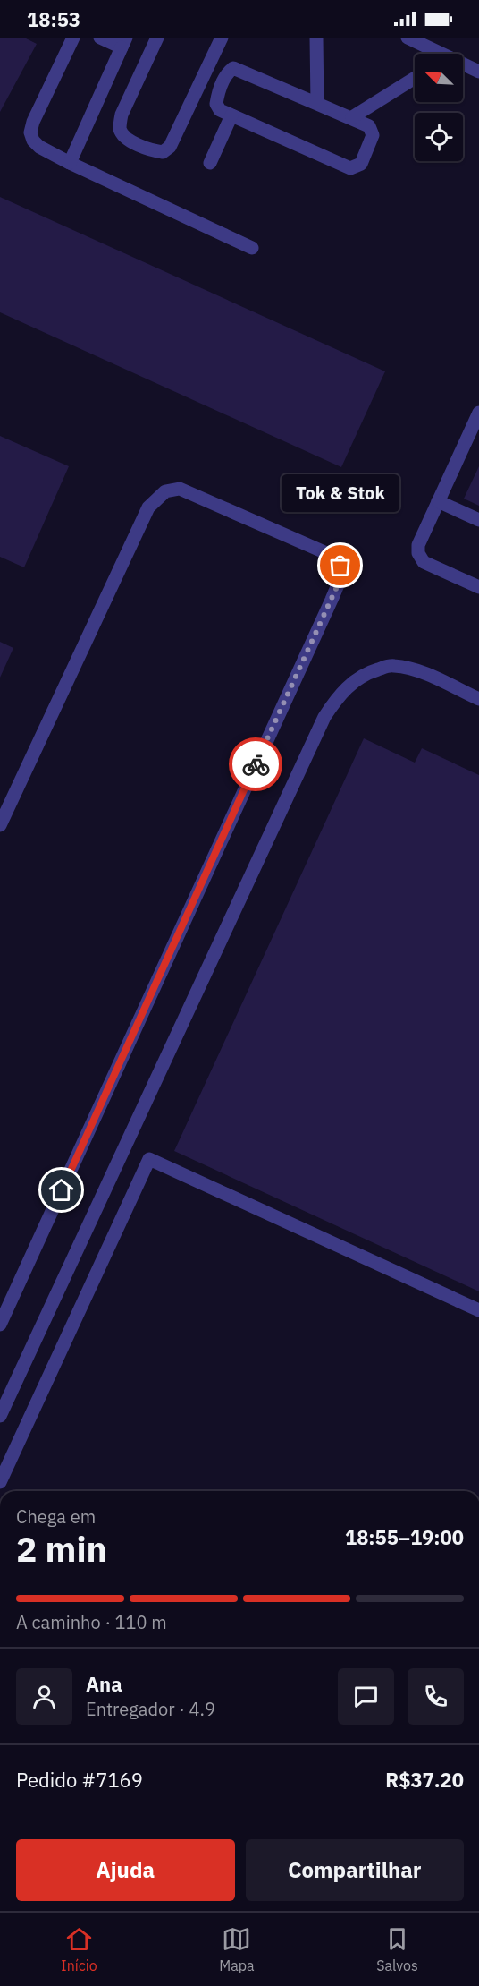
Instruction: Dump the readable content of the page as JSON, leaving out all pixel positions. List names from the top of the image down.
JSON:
{
  "places": ["Tok & Stok"],
  "north": "top left",
  "page": {
    "status": "18:53",
    "bubble": "Tok & Stok",
    "heading": ["2 min", "Chega em", "18:55–19:00"],
    "panel": [
      "Ana",
      "Entregador · 4.9",
      "Pedido #7169",
      "R$37.20"
    ],
    "bar": "A caminho · 110 m",
    "buttons": ["Ajuda", "Compartilhar"],
    "tabs": ["Início", "Mapa", "Salvos"]
  }
}
